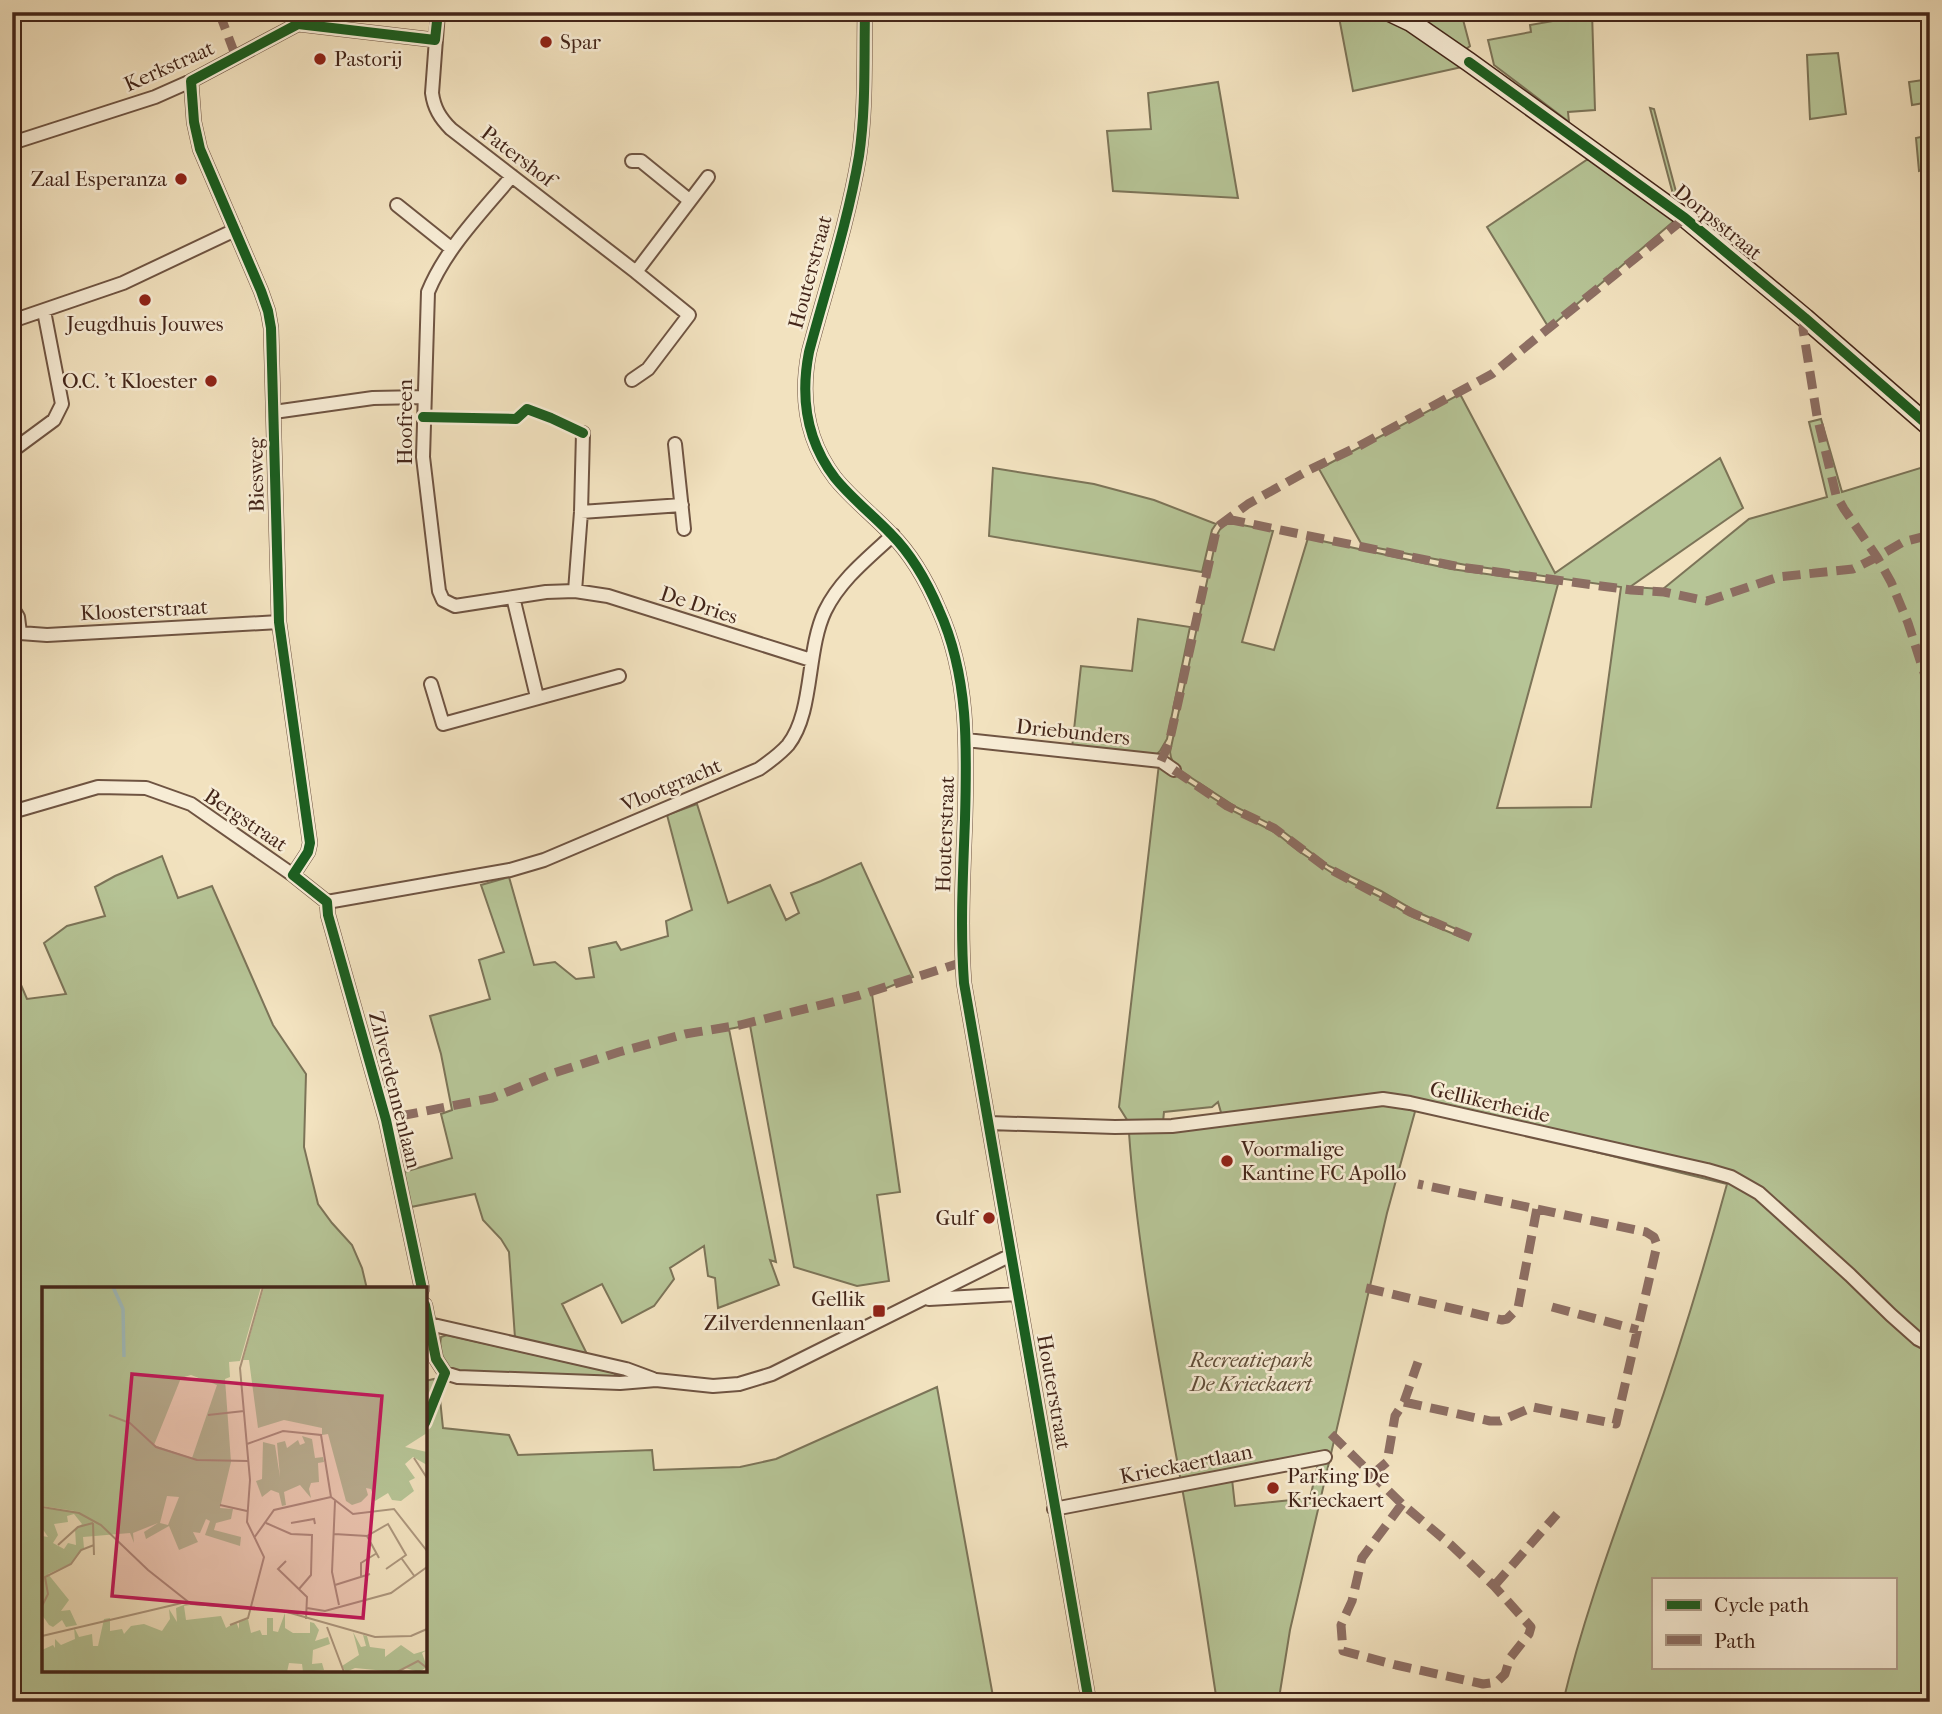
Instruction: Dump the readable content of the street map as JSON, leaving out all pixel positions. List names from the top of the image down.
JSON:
{
  "streets": {
    "street": [
      "Kerkstraat",
      "Patershof",
      "Dorpsstraat",
      "Houterstraat",
      "Hoofreen",
      "Biesweg",
      "De Dries",
      "Kloosterstraat",
      "Driebunders",
      "Vlootgracht",
      "Bergstraat",
      "Zilverdennenlaan",
      "Gellikerheide",
      "Krieckaertlaan"
    ]
  },
  "crossings": [
    ["Kerkstraat", "Patershof"],
    ["Kerkstraat", "Biesweg"],
    ["Patershof", "Hoofreen"],
    ["Houterstraat", "Driebunders"],
    ["Houterstraat", "Vlootgracht"],
    ["Houterstraat", "Gellikerheide"],
    ["Houterstraat", "Krieckaertlaan"],
    ["Hoofreen", "De Dries"],
    ["Biesweg", "Kloosterstraat"],
    ["Biesweg", "Bergstraat"],
    ["De Dries", "Vlootgracht"],
    ["Vlootgracht", "Bergstraat"],
    ["Vlootgracht", "Zilverdennenlaan"],
    ["Bergstraat", "Zilverdennenlaan"]
  ],
  "parks": ["Recreatiepark De Krieckaert"],
  "places": {
    "other": [
      "Spar",
      "Pastorij",
      "Zaal Esperanza",
      "Jeugdhuis Jouwes",
      "O.C. 't Kloester",
      "Voormalige Kantine FC Apollo",
      "Gulf",
      "Parking De Krieckaert"
    ],
    "transit": ["Gellik Zilverdennenlaan"]
  },
  "legend": ["Cycle path", "Path"]
}
